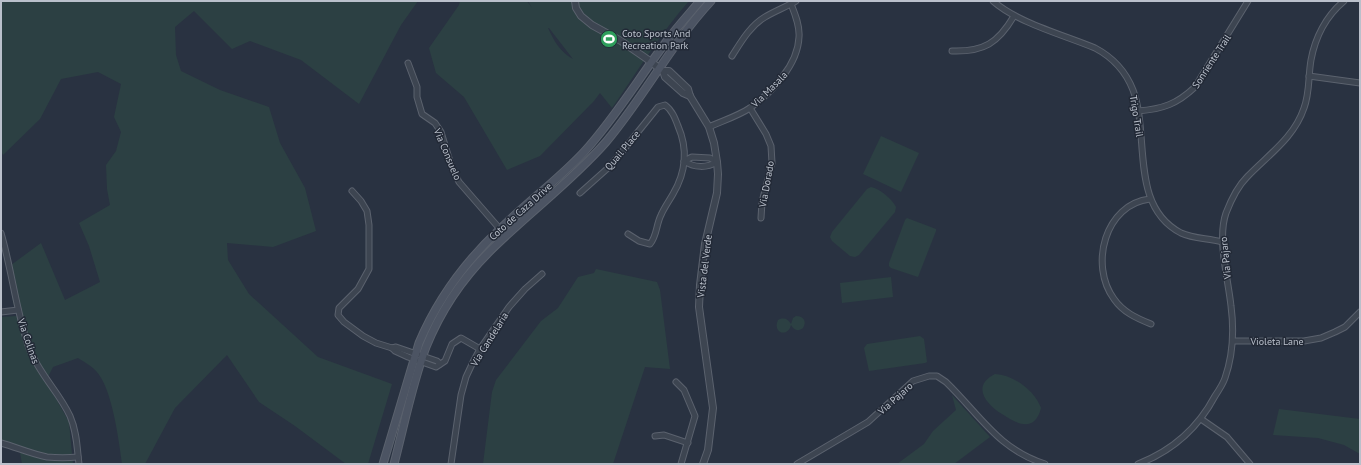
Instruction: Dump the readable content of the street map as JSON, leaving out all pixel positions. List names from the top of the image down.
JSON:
{
  "streets": {
    "main road": ["Coto de Caza Drive"],
    "street": [
      "Sonriente Trail",
      "Via Masala",
      "Trigo Trail",
      "Quail Place",
      "Via Consuelo",
      "Via Dorado",
      "Via Pajaro",
      "Vista del Verde",
      "Via Candelaria",
      "Via Colinas",
      "Violeta Lane"
    ]
  },
  "crossings": [
    ["Sonriente Trail", "Trigo Trail"],
    ["Via Masala", "Via Dorado"],
    ["Via Masala", "Vista del Verde"],
    ["Trigo Trail", "Via Pajaro"],
    ["Via Consuelo", "Coto de Caza Drive"],
    ["Coto de Caza Drive", "Vista del Verde"],
    ["Via Pajaro", "Violeta Lane"]
  ],
  "places": {
    "sports": ["Coto Sports And Recreation Park"]
  }
}
